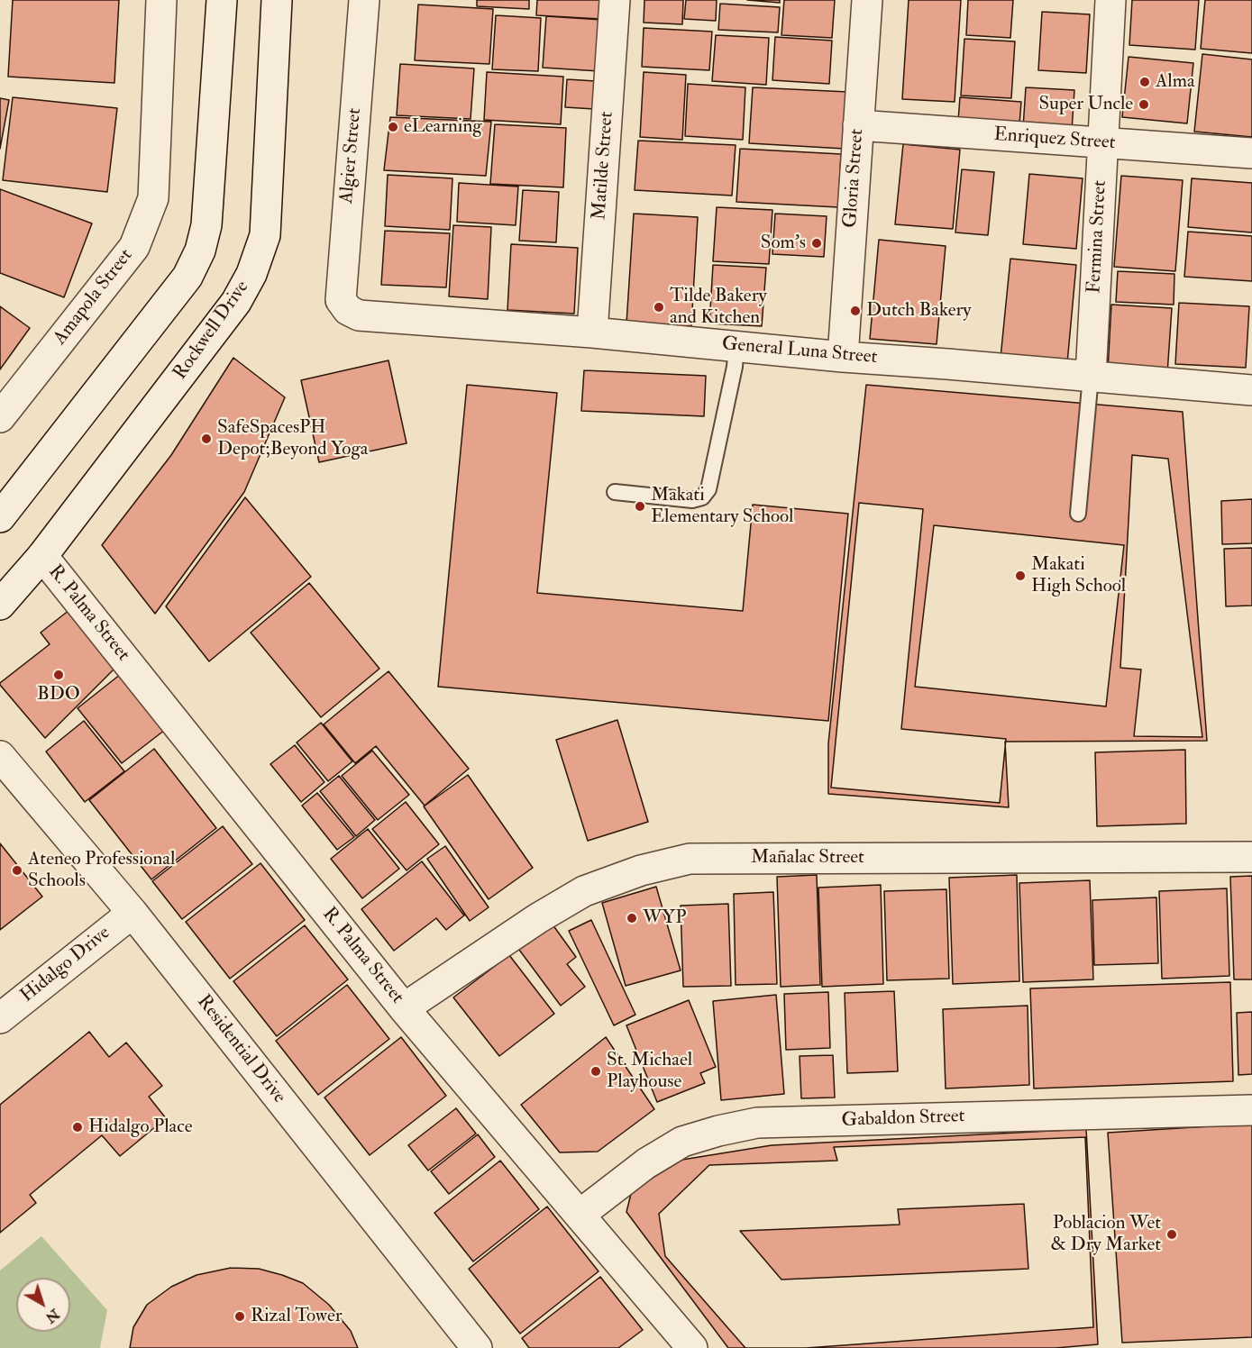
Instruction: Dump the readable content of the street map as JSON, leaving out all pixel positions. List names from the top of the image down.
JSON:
{
  "streets": {
    "street": [
      "Enriquez Street",
      "Algier Street",
      "Matilde Street",
      "Gloria Street",
      "Fermina Street",
      "Amapola Street",
      "Rockwell Drive",
      "General Luna Street",
      "R. Palma Street",
      "Mañalac Street",
      "Hidalgo Drive",
      "Residential Drive",
      "Gabaldon Street"
    ]
  },
  "crossings": [
    ["Enriquez Street", "Gloria Street"],
    ["Enriquez Street", "Fermina Street"],
    ["Algier Street", "General Luna Street"],
    ["Matilde Street", "General Luna Street"],
    ["Gloria Street", "General Luna Street"],
    ["Fermina Street", "General Luna Street"],
    ["Rockwell Drive", "R. Palma Street"],
    ["R. Palma Street", "Mañalac Street"],
    ["R. Palma Street", "Gabaldon Street"],
    ["Hidalgo Drive", "Residential Drive"]
  ],
  "places": [
    "Alma",
    "Super Uncle",
    "eLearning",
    "Som's",
    "Tilde Bakery and Kitchen",
    "Dutch Bakery",
    "SafeSpacesPH Depot;Beyond Yoga",
    "Makati Elementary School",
    "Makati High School",
    "BDO",
    "Ateneo Professional Schools",
    "WYP",
    "St. Michael Playhouse",
    "Hidalgo Place",
    "Poblacion Wet & Dry Market",
    "Rizal Tower"
  ],
  "north": "bottom right"
}
